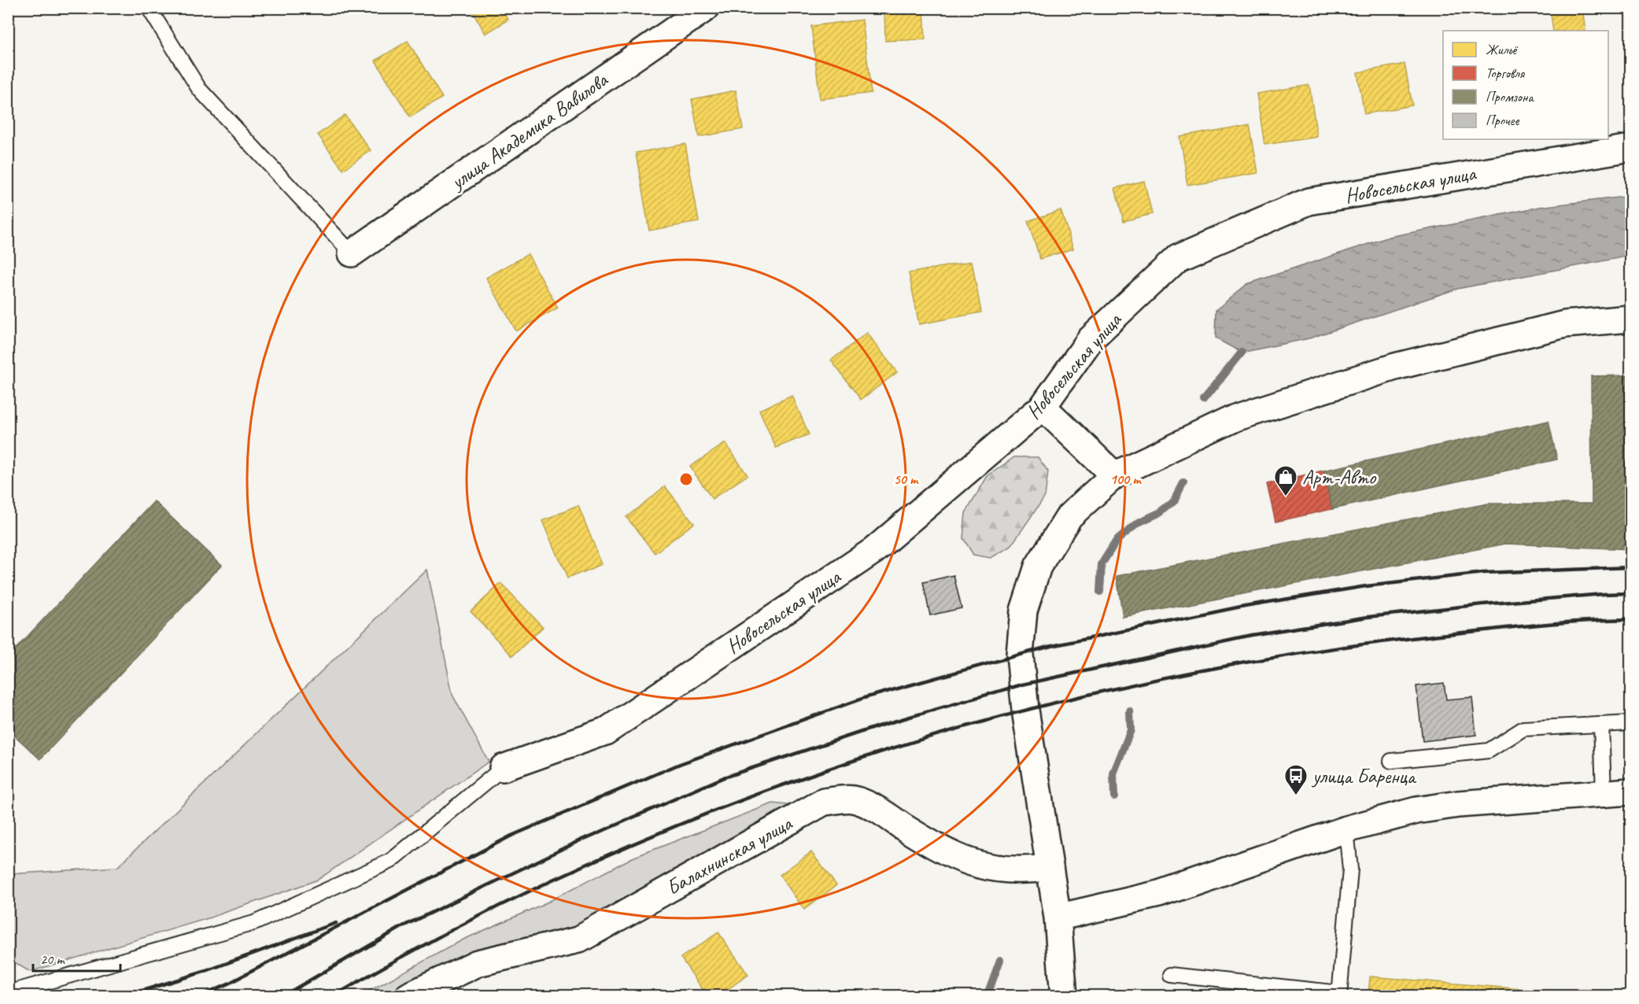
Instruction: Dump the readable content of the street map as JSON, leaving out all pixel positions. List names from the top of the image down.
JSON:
{
  "streets": {
    "street": ["улица Академика Вавилова", "Новосельская улица", "Балахнинская улица"]
  },
  "places": {
    "shop": ["Арт-Авто"],
    "bus stop": ["улица Баренца"]
  },
  "legend": [
    "Жильё",
    "Торговля",
    "Промзона",
    "Прочее"
  ],
  "scale_bar": "20 m",
  "rings": ["50 m", "100 m"]
}
